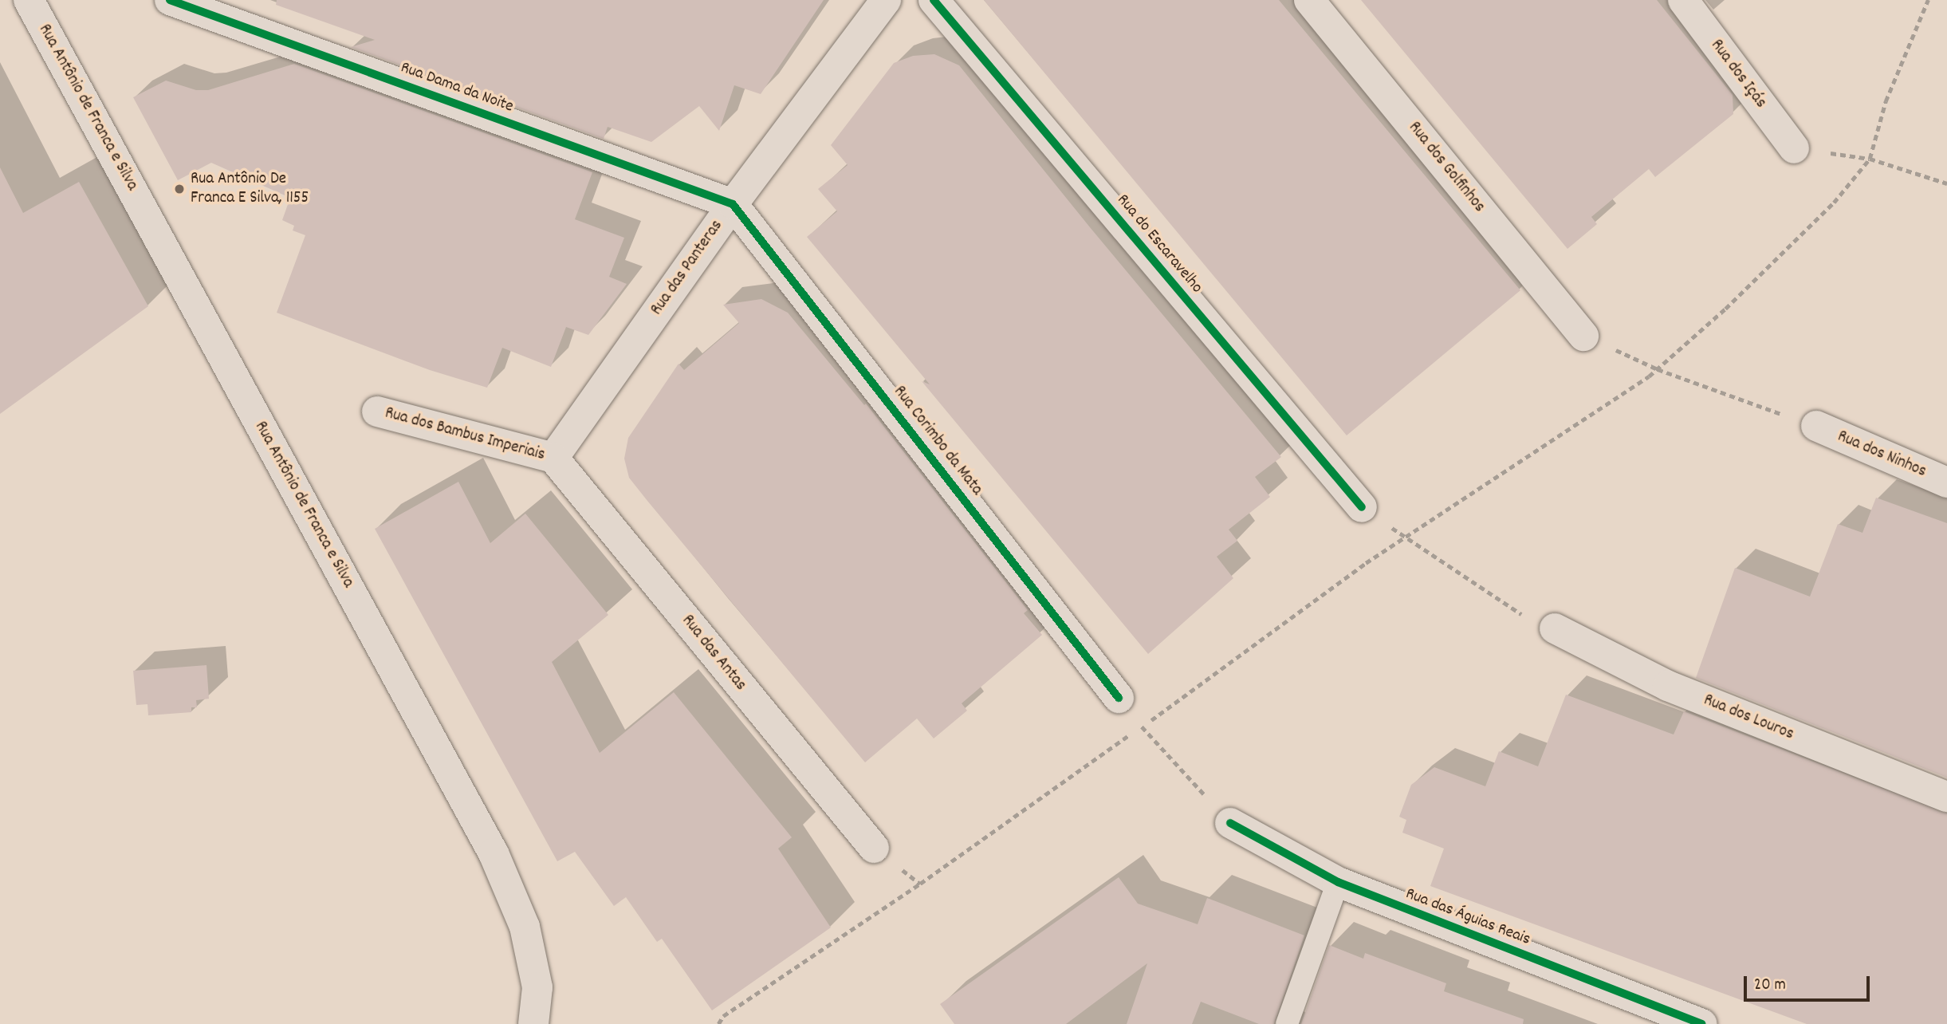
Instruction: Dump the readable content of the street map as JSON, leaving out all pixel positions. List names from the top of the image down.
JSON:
{
  "streets": {
    "street": [
      "Rua dos Içás",
      "Rua Dama da Noite",
      "Rua Antônio de Franca e Silva",
      "Rua dos Golfinhos",
      "Rua do Escaravelho",
      "Rua das Panteras",
      "Rua dos Bambus Imperiais",
      "Rua Corimbo da Mata",
      "Rua dos Ninhos",
      "Rua das Antas",
      "Rua dos Louros",
      "Rua das Águias Reais"
    ]
  },
  "crossings": [
    ["Rua Dama da Noite", "Rua das Panteras"],
    ["Rua Dama da Noite", "Rua Corimbo da Mata"],
    ["Rua das Panteras", "Rua dos Bambus Imperiais"],
    ["Rua das Panteras", "Rua Corimbo da Mata"],
    ["Rua das Panteras", "Rua das Antas"],
    ["Rua dos Bambus Imperiais", "Rua das Antas"]
  ],
  "places": ["Rua Antônio De Franca E Silva, 1155"],
  "scale_bar": "20 m"
}
